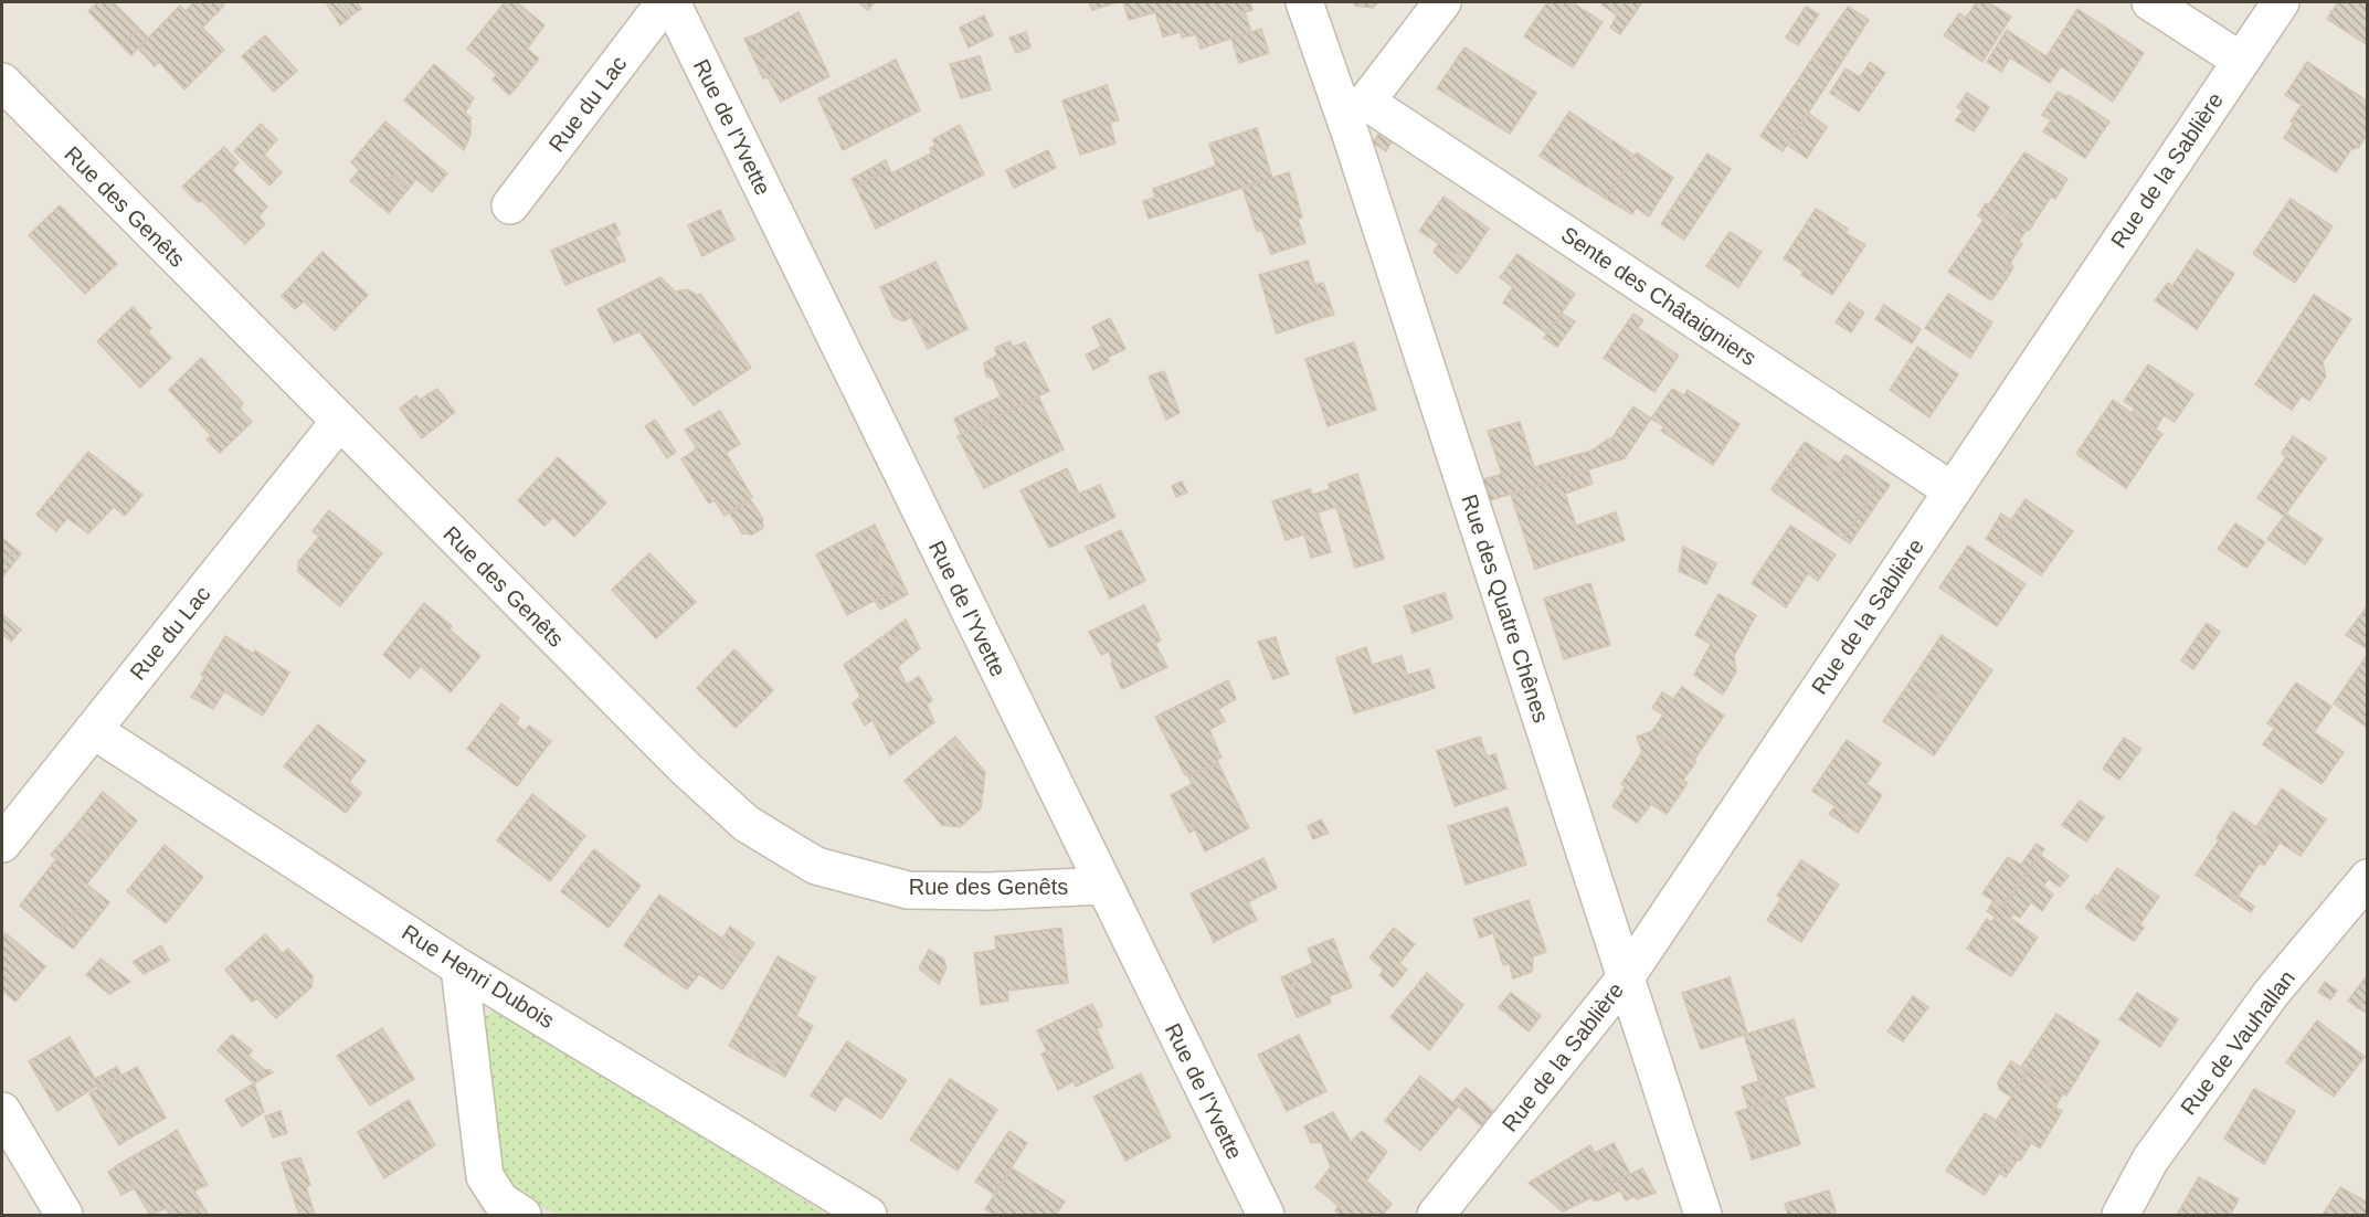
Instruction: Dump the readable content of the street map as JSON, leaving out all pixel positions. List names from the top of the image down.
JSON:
{
  "streets": {
    "street": [
      "Rue du Lac",
      "Rue de l'Yvette",
      "Rue de la Sablière",
      "Rue des Genêts",
      "Sente des Châtaigniers",
      "Rue des Quatre Chênes",
      "Rue Henri Dubois",
      "Rue de Vauhallan"
    ]
  },
  "crossings": [
    ["Rue du Lac", "Rue des Genêts"],
    ["Rue du Lac", "Rue Henri Dubois"],
    ["Rue de l'Yvette", "Rue des Genêts"],
    ["Rue de la Sablière", "Sente des Châtaigniers"],
    ["Rue de la Sablière", "Rue des Quatre Chênes"],
    ["Sente des Châtaigniers", "Rue des Quatre Chênes"]
  ]
}
